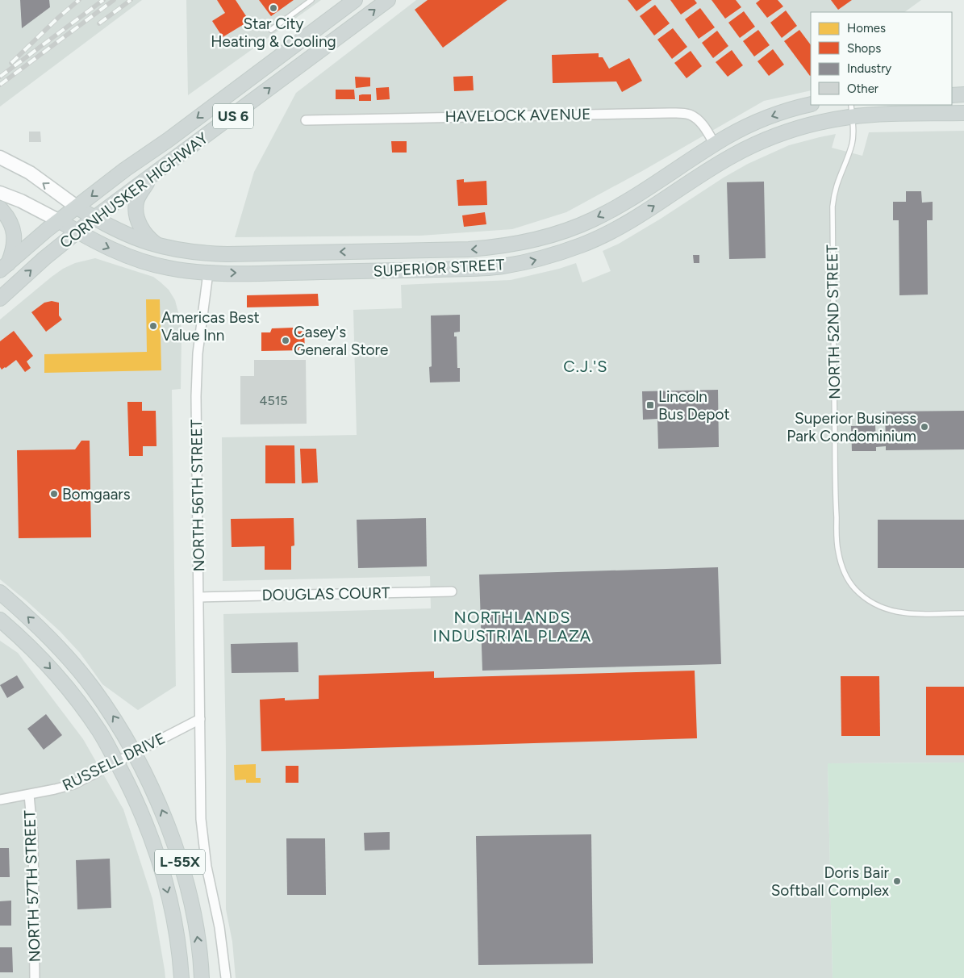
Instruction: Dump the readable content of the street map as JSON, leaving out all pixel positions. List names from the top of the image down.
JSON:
{
  "streets": {
    "main road": [
      "US 6",
      "CORNHUSKER HIGHWAY",
      "SUPERIOR STREET",
      "L-55X"
    ],
    "street": [
      "HAVELOCK AVENUE",
      "NORTH 56TH STREET",
      "DOUGLAS COURT",
      "RUSSELL DRIVE",
      "NORTH 57TH STREET"
    ],
    "lane": ["NORTH 52ND STREET"]
  },
  "crossings": [
    ["HAVELOCK AVENUE", "SUPERIOR STREET"],
    ["CORNHUSKER HIGHWAY", "SUPERIOR STREET"],
    ["SUPERIOR STREET", "NORTH 52ND STREET"],
    ["SUPERIOR STREET", "NORTH 56TH STREET"],
    ["NORTH 56TH STREET", "DOUGLAS COURT"],
    ["NORTH 56TH STREET", "RUSSELL DRIVE"],
    ["RUSSELL DRIVE", "L-55X"],
    ["RUSSELL DRIVE", "NORTH 57TH STREET"]
  ],
  "districts": ["C.J.'S", "NORTHLANDS INDUSTRIAL PLAZA"],
  "places": {
    "other": [
      "Star City Heating & Cooling",
      "Americas Best Value Inn",
      "Casey's General Store",
      "Superior Business Park Condominium",
      "Bomgaars",
      "Doris Bair Softball Complex"
    ],
    "transit": ["Lincoln Bus Depot"]
  },
  "house_numbers": ["4515"],
  "legend": [
    "Homes",
    "Shops",
    "Industry",
    "Other"
  ]
}
